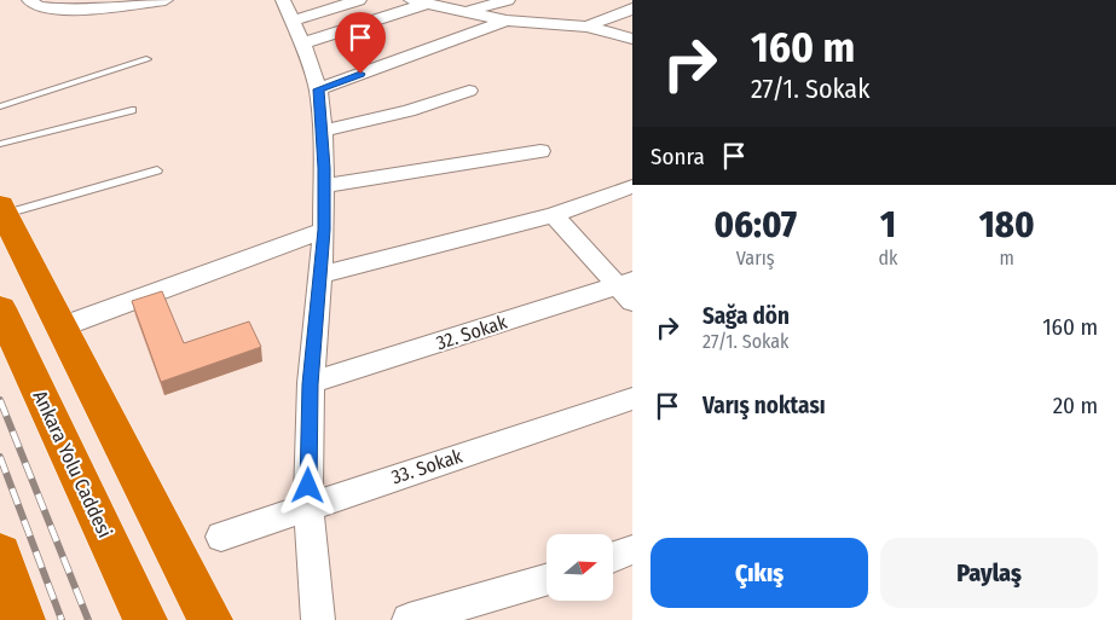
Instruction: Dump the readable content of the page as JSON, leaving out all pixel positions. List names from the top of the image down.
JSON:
{
  "streets": {
    "highway": ["Ankara Yolu Caddesi"],
    "street": ["32. Sokak", "33. Sokak"]
  },
  "north": "right",
  "page": {
    "turn": ["160 m", "27/1. Sokak"],
    "then": "Sonra",
    "eta": [
      "06:07",
      "Varış",
      "1",
      "dk",
      "180",
      "m"
    ],
    "list": [
      {
        "name": "Sağa dön",
        "note": "27/1. Sokak",
        "value": "160 m"
      },
      {
        "name": "Varış noktası",
        "value": "20 m"
      }
    ],
    "buttons": ["Çıkış", "Paylaş"]
  }
}
